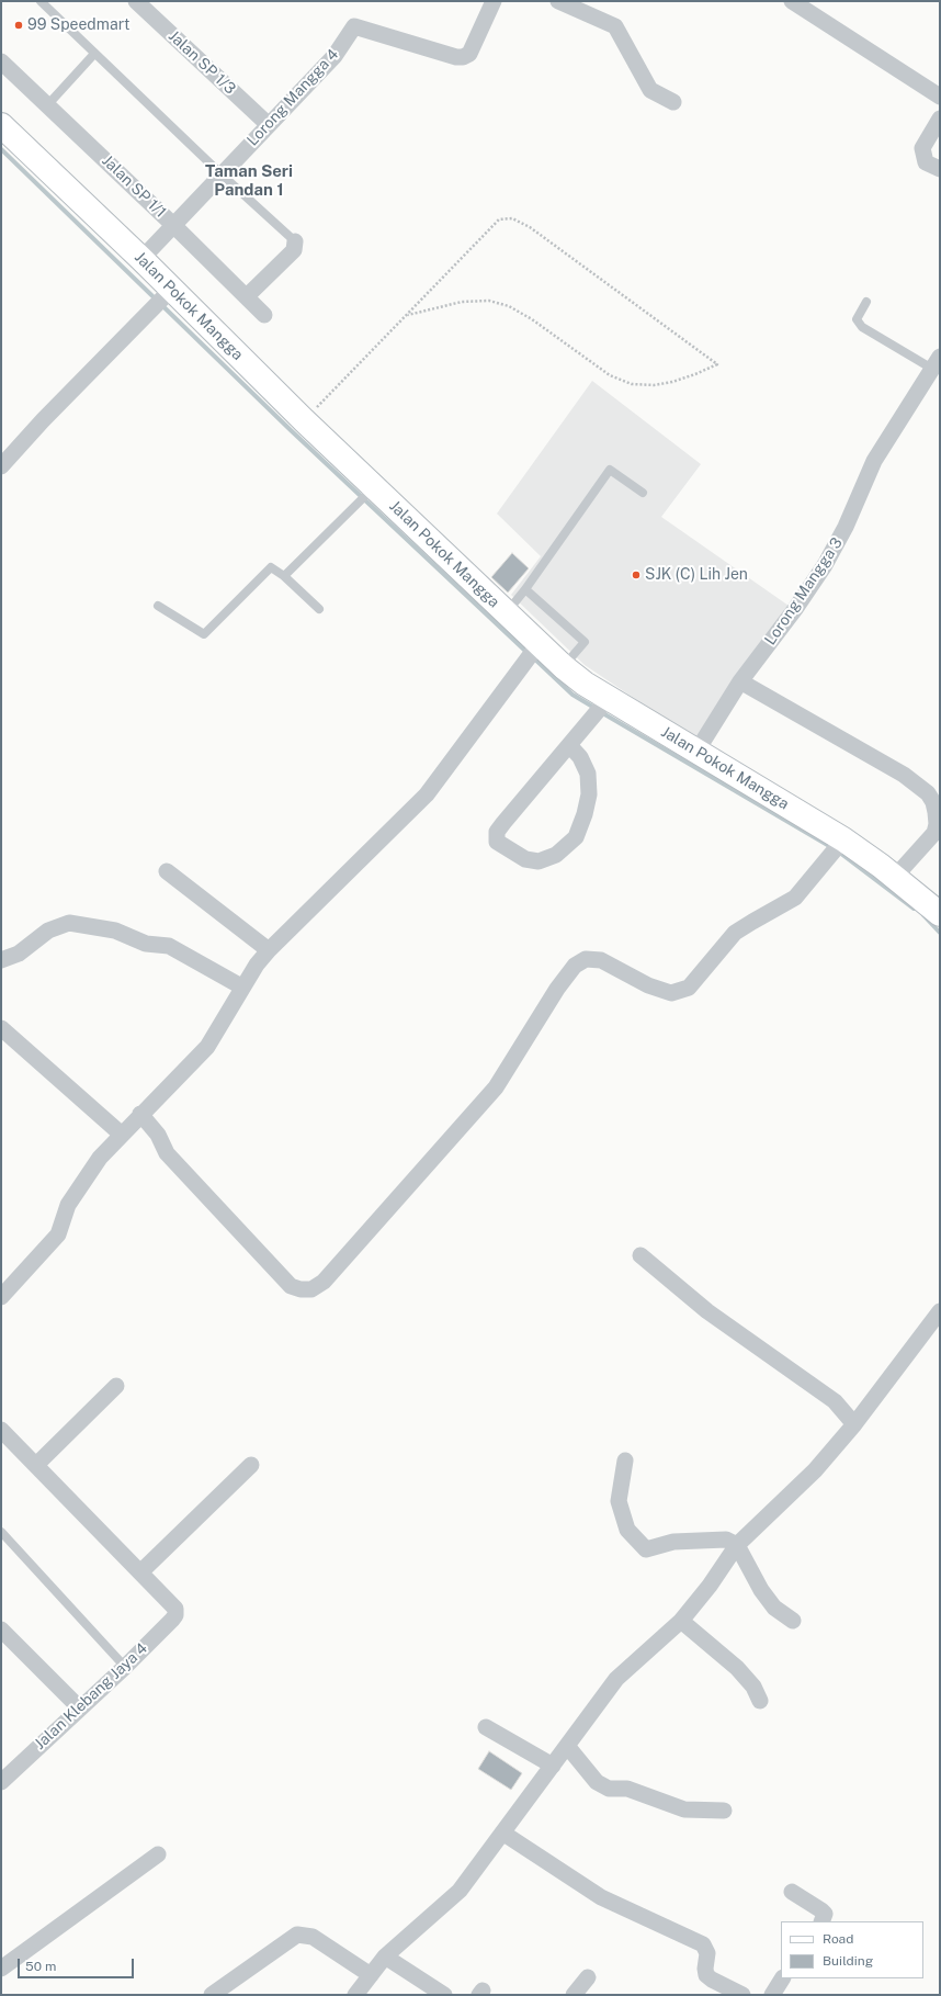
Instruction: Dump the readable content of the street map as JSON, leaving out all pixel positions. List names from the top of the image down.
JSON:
{
  "streets": {
    "main road": ["Jalan Pokok Mangga"],
    "street": [
      "Jalan SP 1/3",
      "Lorong Mangga 4",
      "Jalan SP 1/1",
      "Lorong Mangga 3",
      "Jalan Klebang Jaya 4"
    ]
  },
  "crossings": [
    ["Jalan SP 1/3", "Lorong Mangga 4"],
    ["Lorong Mangga 4", "Jalan SP 1/1"],
    ["Lorong Mangga 4", "Jalan Pokok Mangga"],
    ["Jalan Pokok Mangga", "Lorong Mangga 3"]
  ],
  "districts": ["Taman Seri Pandan 1"],
  "places": ["99 Speedmart", "SJK (C) Lih Jen"],
  "legend": ["Road", "Building"],
  "scale_bar": "50 m"
}
